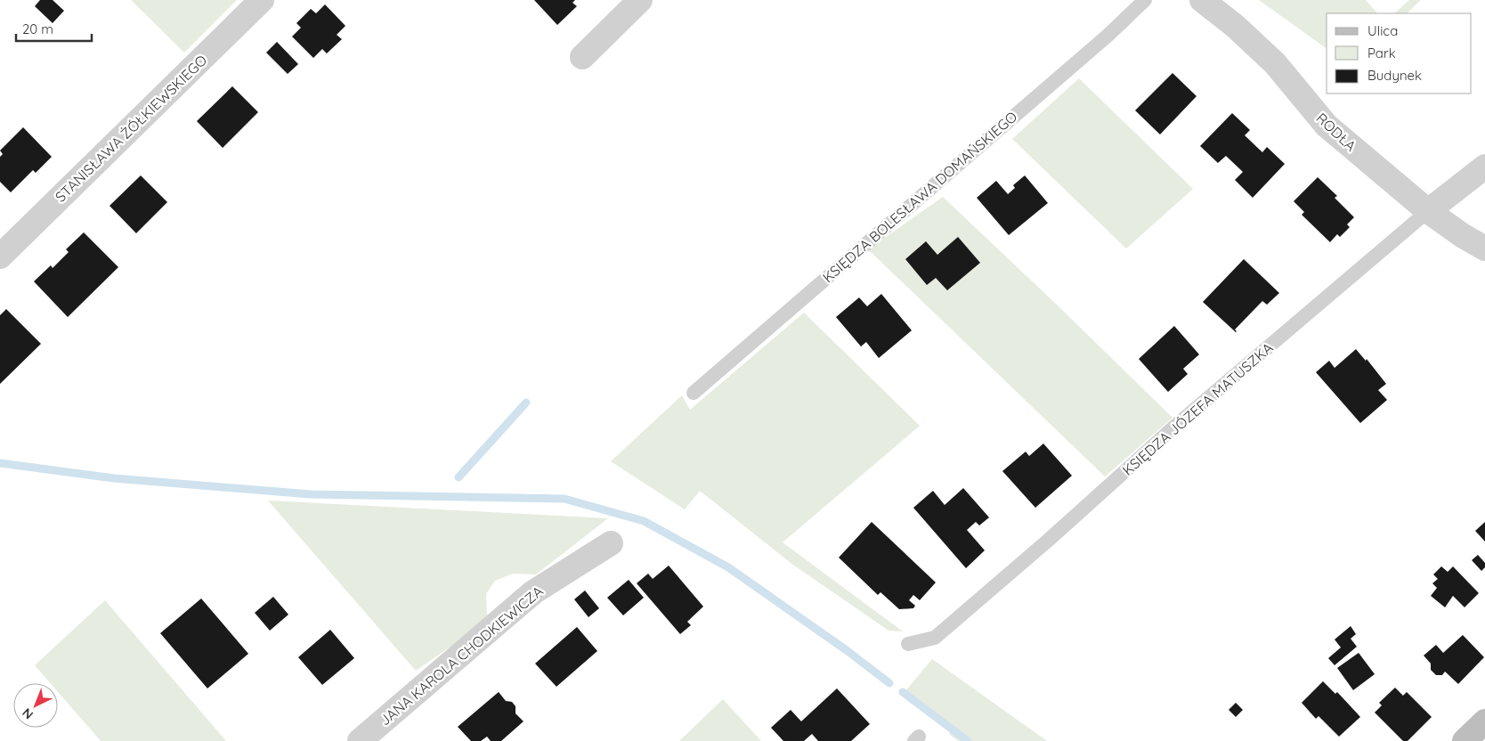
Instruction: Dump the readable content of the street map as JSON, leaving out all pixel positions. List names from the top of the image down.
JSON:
{
  "streets": {
    "street": [
      "STANISŁAWA ŻÓŁKIEWSKIEGO",
      "RODŁA",
      "KSIĘDZA JÓZEFA MATUSZKA",
      "JANA KAROLA CHODKIEWICZA"
    ],
    "lane": ["KSIĘDZA BOLESŁAWA DOMAŃSKIEGO"]
  },
  "crossings": [
    ["RODŁA", "KSIĘDZA JÓZEFA MATUSZKA"]
  ],
  "legend": ["Ulica", "Park", "Budynek"],
  "scale_bar": "20 m",
  "north": "bottom left"
}
